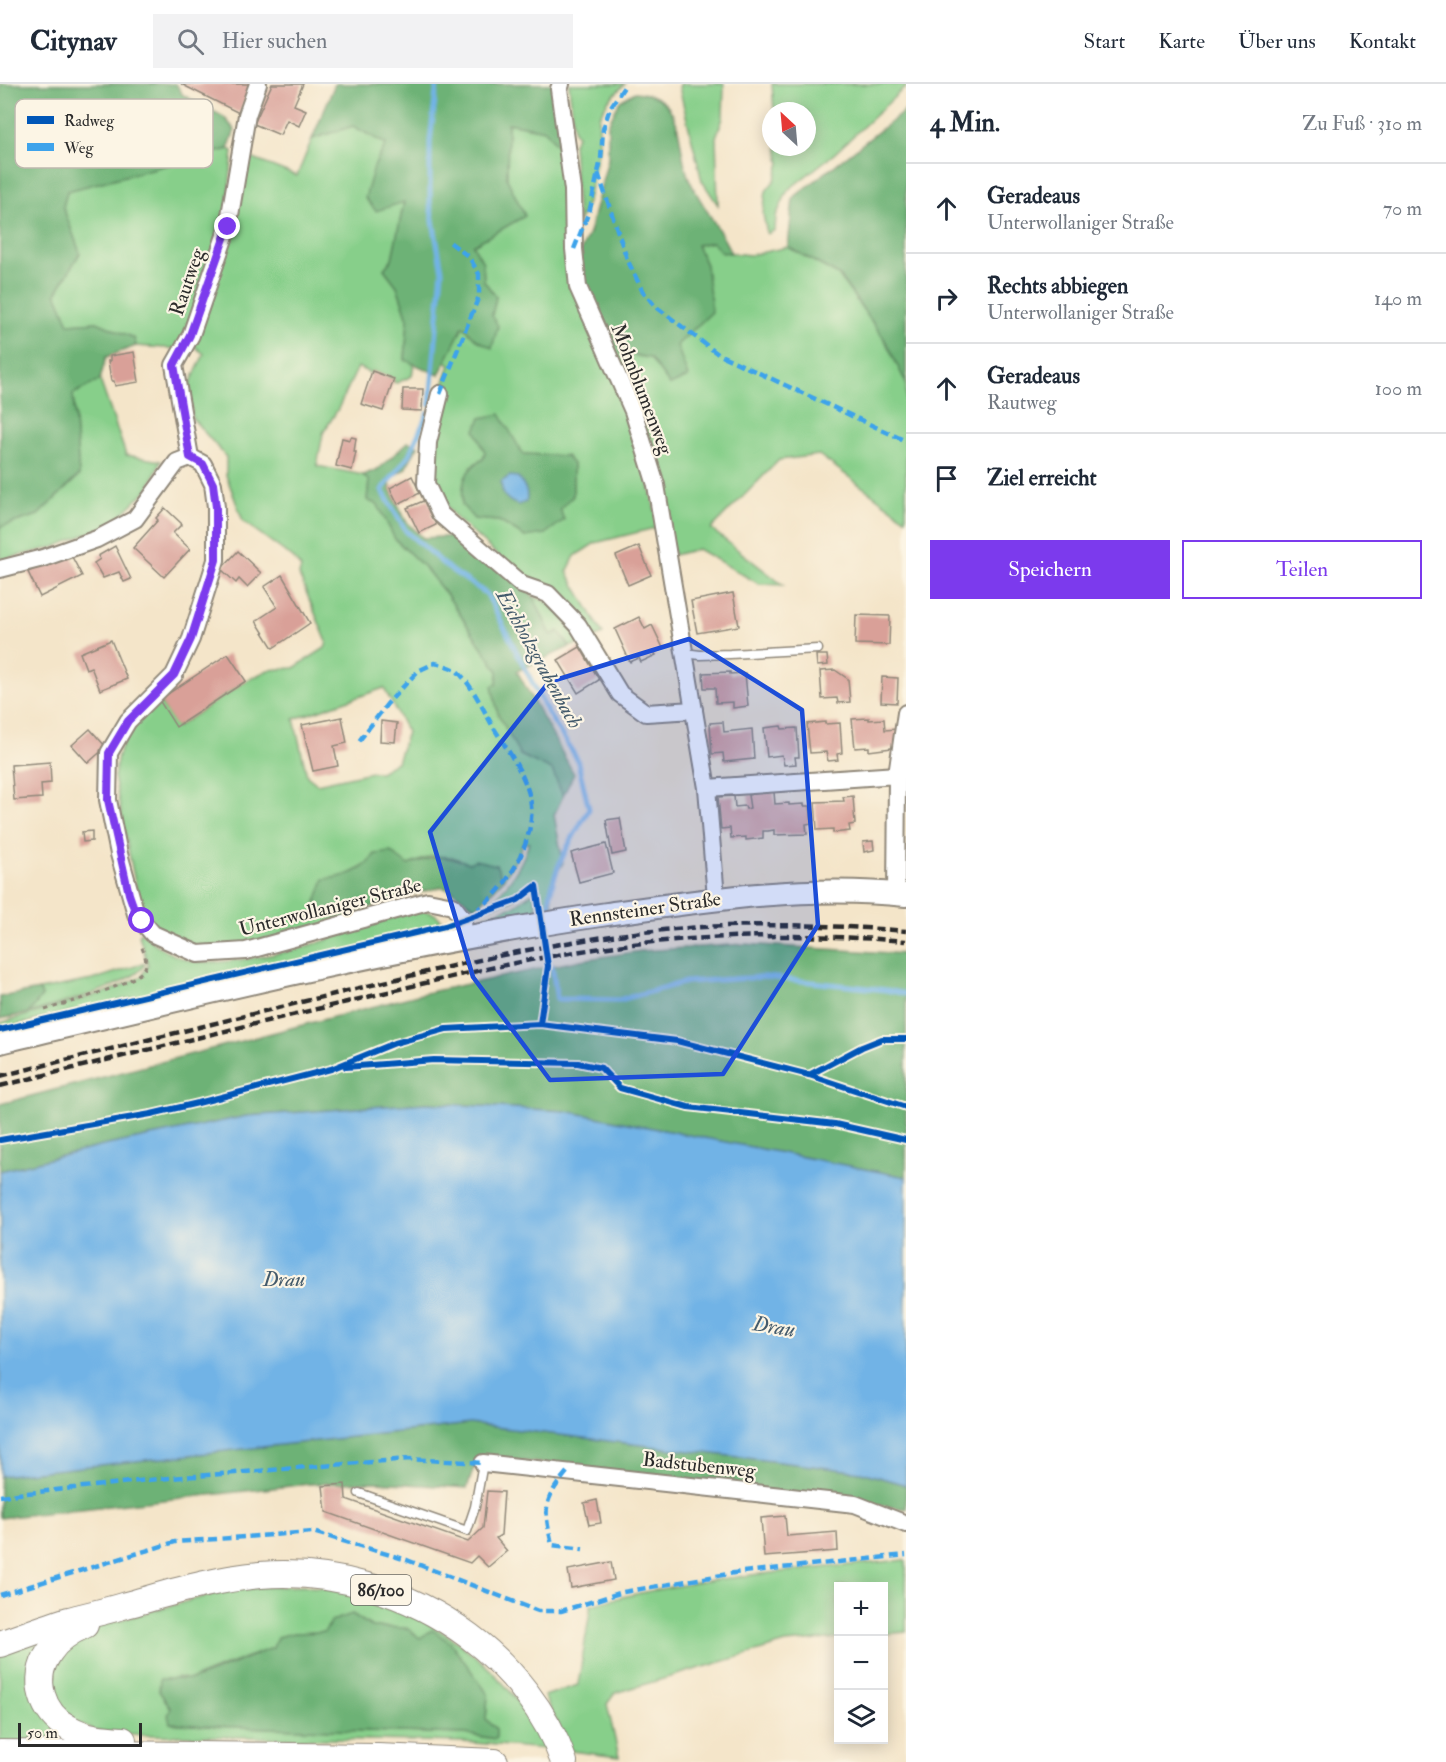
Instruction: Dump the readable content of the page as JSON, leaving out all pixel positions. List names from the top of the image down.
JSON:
{
  "streets": {
    "main road": ["Rennsteiner Straße", "86/100"],
    "street": [
      "Rautweg",
      "Mohnblumenweg",
      "Unterwollaniger Straße",
      "Badstubenweg"
    ]
  },
  "crossings": [
    ["Rautweg", "Unterwollaniger Straße"],
    ["Mohnblumenweg", "Rennsteiner Straße"],
    ["Unterwollaniger Straße", "Rennsteiner Straße"]
  ],
  "water": ["Eichholzgrabenbach", "Drau"],
  "legend": ["Radweg", "Weg"],
  "scale_bar": "50 m",
  "north": "top left",
  "page": {
    "header": "Citynav",
    "search": "Hier suchen",
    "nav": [
      "Start",
      "Karte",
      "Über uns",
      "Kontakt"
    ],
    "heading": ["4 Min.", "Zu Fuß · 310 m"],
    "list": [
      ["Geradeaus", "Unterwollaniger Straße", "70 m"],
      ["Rechts abbiegen", "Unterwollaniger Straße", "140 m"],
      ["Geradeaus", "Rautweg", "100 m"],
      "Ziel erreicht"
    ],
    "buttons": ["Speichern", "Teilen"],
    "map_buttons": ["+", "−"],
    "scale": "50 m"
  }
}
